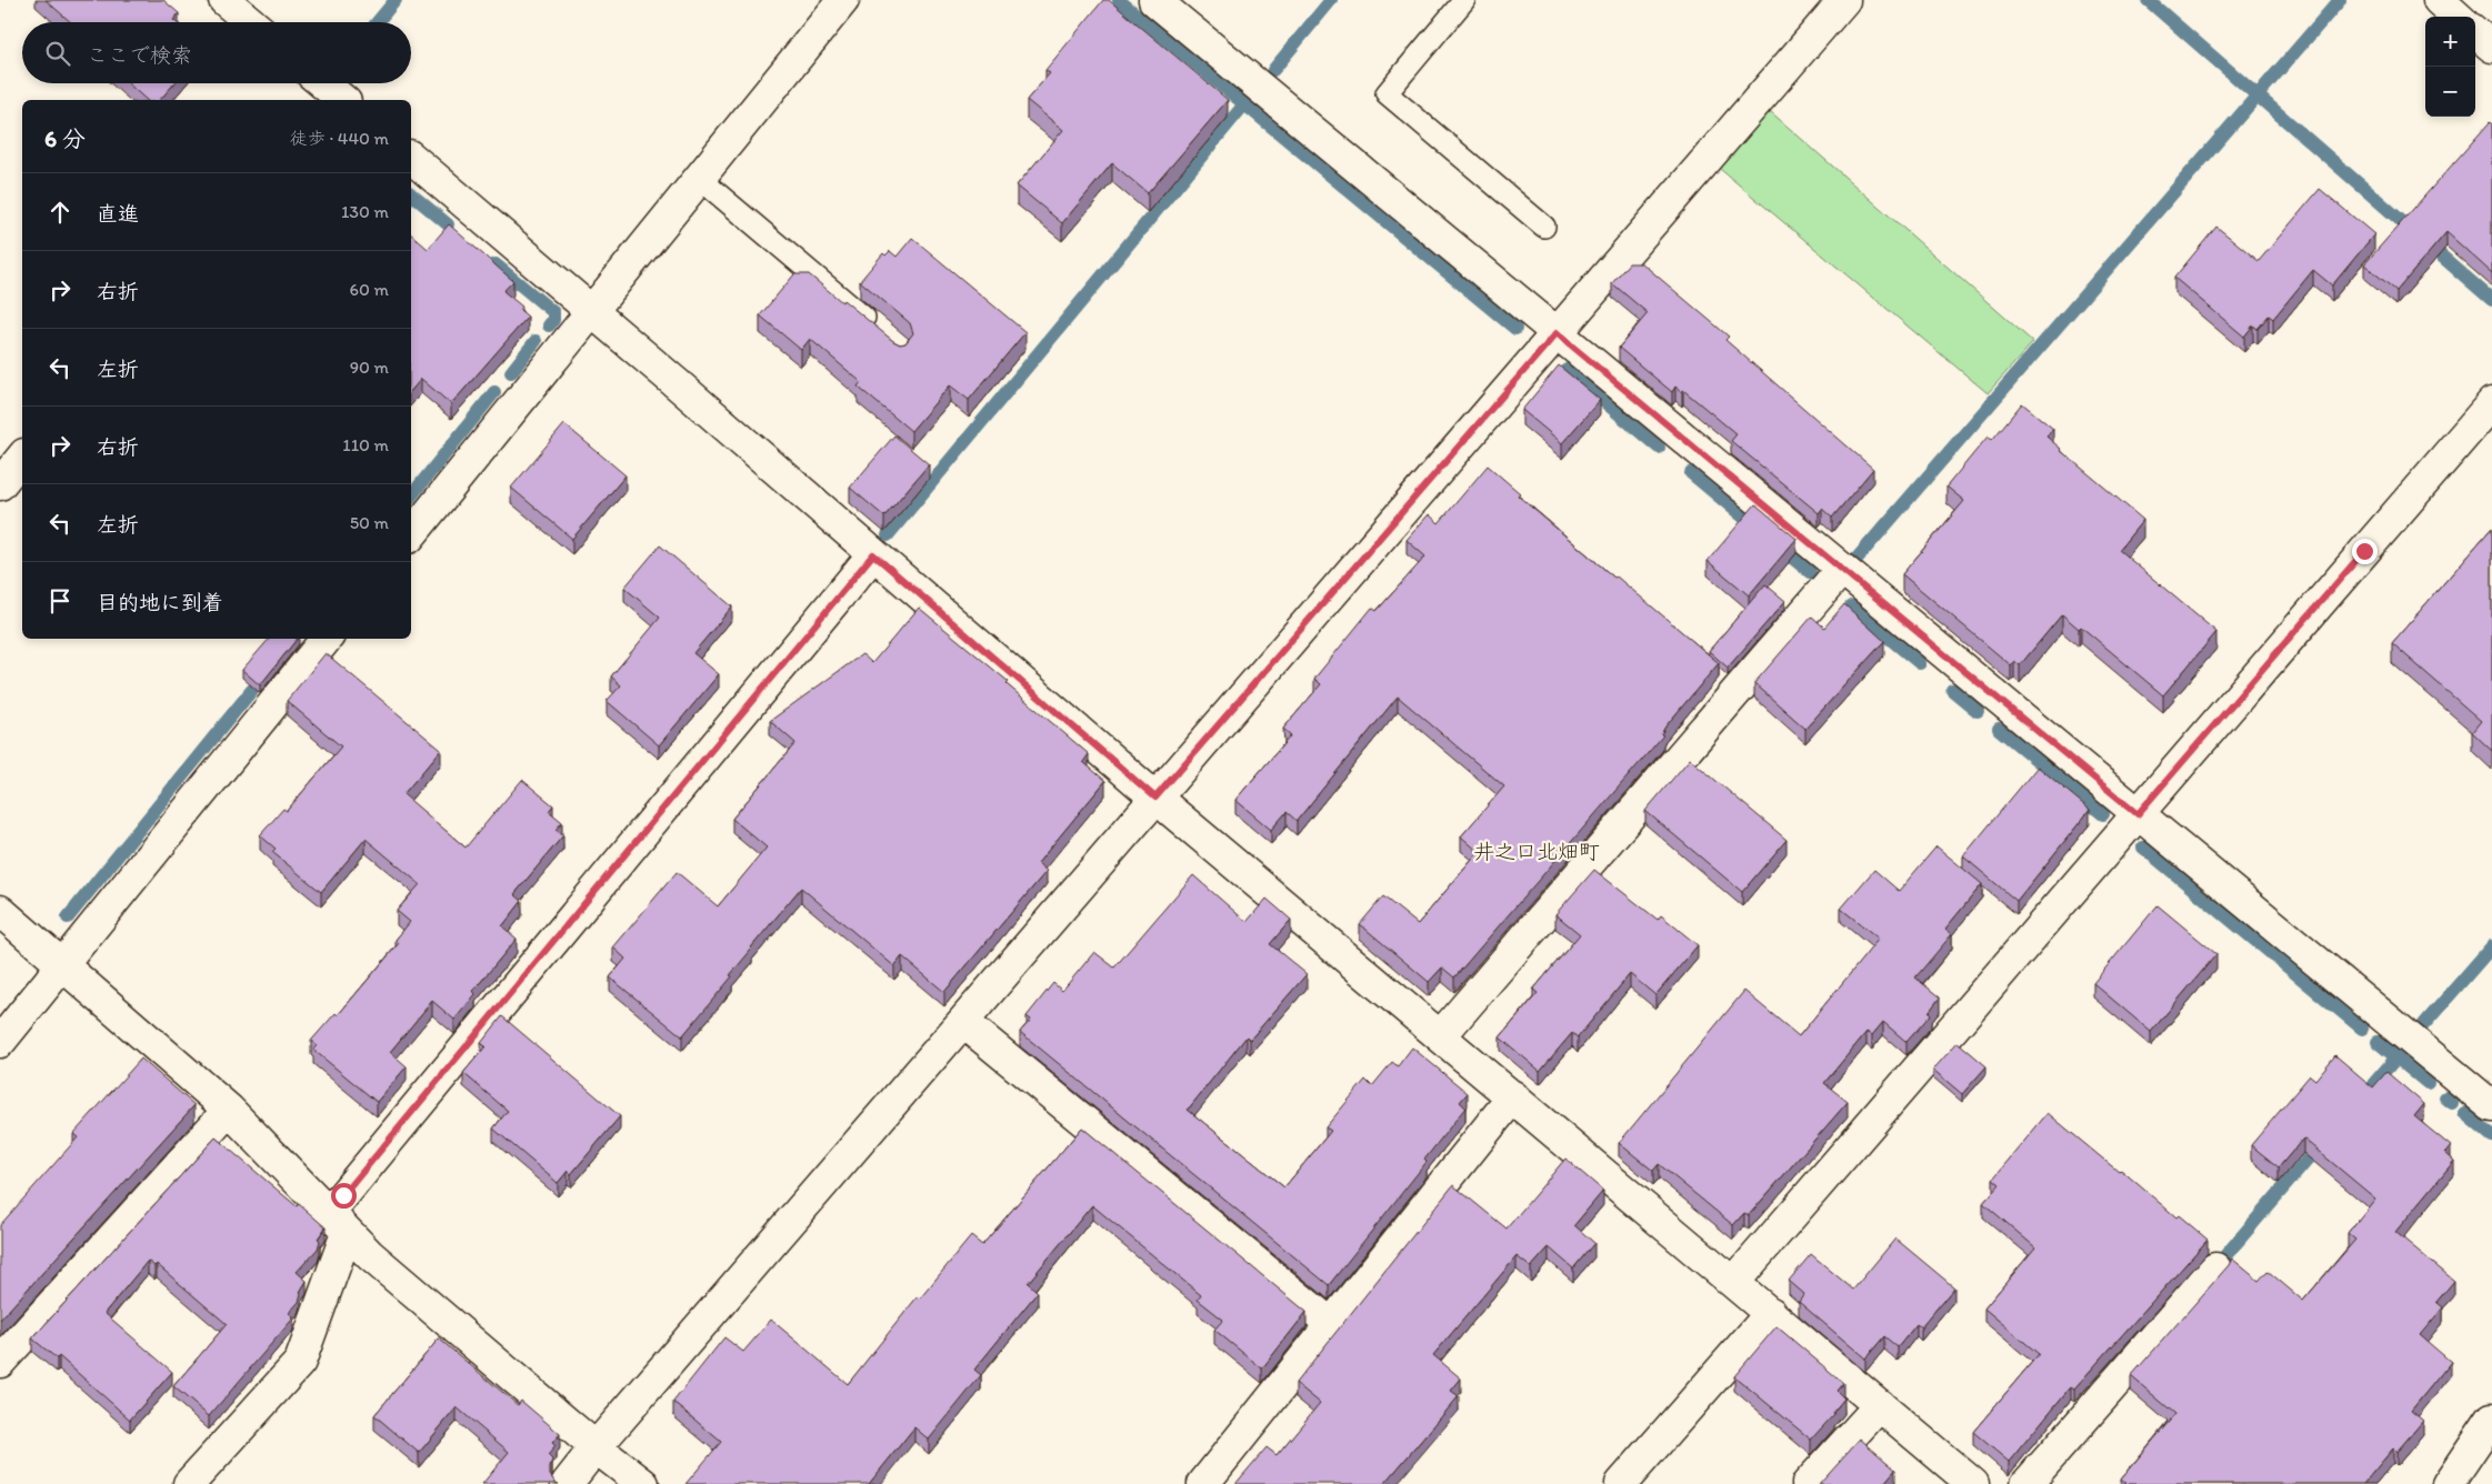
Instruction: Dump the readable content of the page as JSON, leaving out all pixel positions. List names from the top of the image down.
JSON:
{
  "districts": ["井之口北畑町"],
  "page": {
    "map_buttons": ["+", "−"],
    "search": "ここで検索",
    "heading": ["6 分", "徒歩 · 440 m"],
    "list": [
      ["直進", "130 m"],
      ["右折", "60 m"],
      ["左折", "90 m"],
      ["右折", "110 m"],
      ["左折", "50 m"],
      "目的地に到着"
    ]
  }
}
